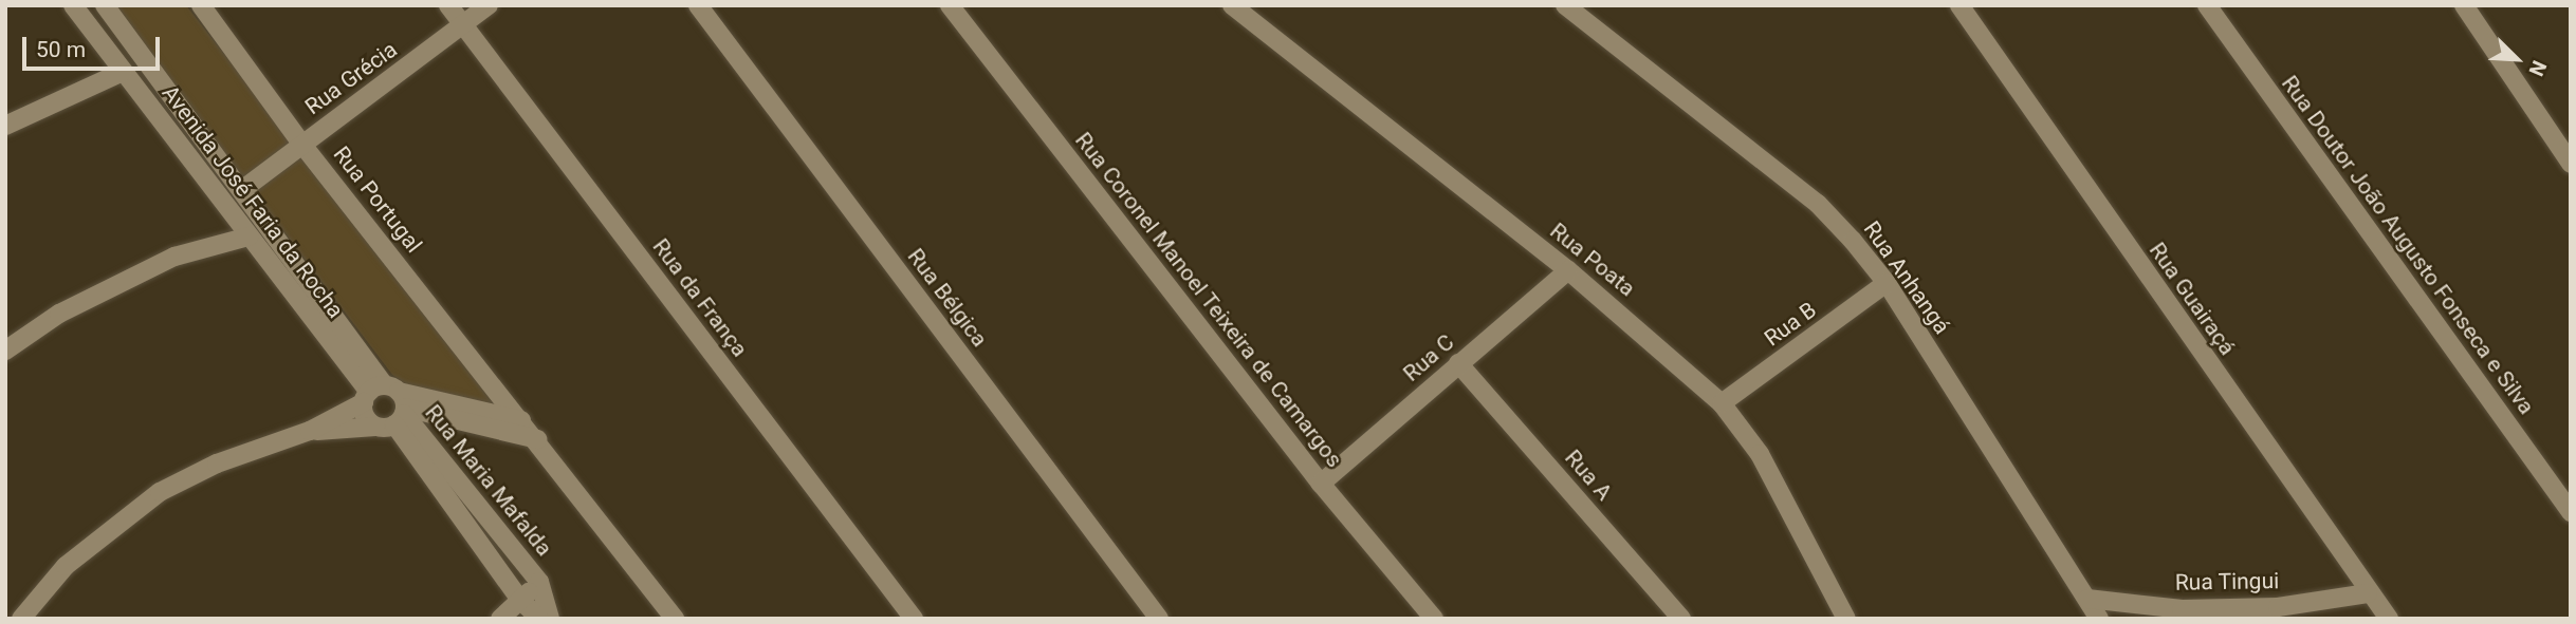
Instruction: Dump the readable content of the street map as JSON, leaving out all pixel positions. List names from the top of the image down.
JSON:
{
  "streets": {
    "street": [
      "Rua Grécia",
      "Rua Portugal",
      "Avenida José Faria da Rocha",
      "Rua Doutor João Augusto Fonseca e Silva",
      "Rua Poata",
      "Rua Anhangá",
      "Rua da França",
      "Rua Bélgica",
      "Rua Guairaçá",
      "Rua Coronel Manoel Teixeira de Camargos",
      "Rua B",
      "Rua C",
      "Rua A",
      "Rua Maria Mafalda",
      "Rua Tingui"
    ]
  },
  "crossings": [
    ["Rua Grécia", "Rua Portugal"],
    ["Rua Grécia", "Avenida José Faria da Rocha"],
    ["Rua Grécia", "Rua da França"],
    ["Avenida José Faria da Rocha", "Rua Maria Mafalda"],
    ["Rua Poata", "Rua B"],
    ["Rua Poata", "Rua C"],
    ["Rua Anhangá", "Rua B"],
    ["Rua Anhangá", "Rua Tingui"],
    ["Rua Guairaçá", "Rua Tingui"],
    ["Rua Coronel Manoel Teixeira de Camargos", "Rua C"],
    ["Rua C", "Rua A"]
  ],
  "scale_bar": "50 m",
  "north": "bottom right"
}
